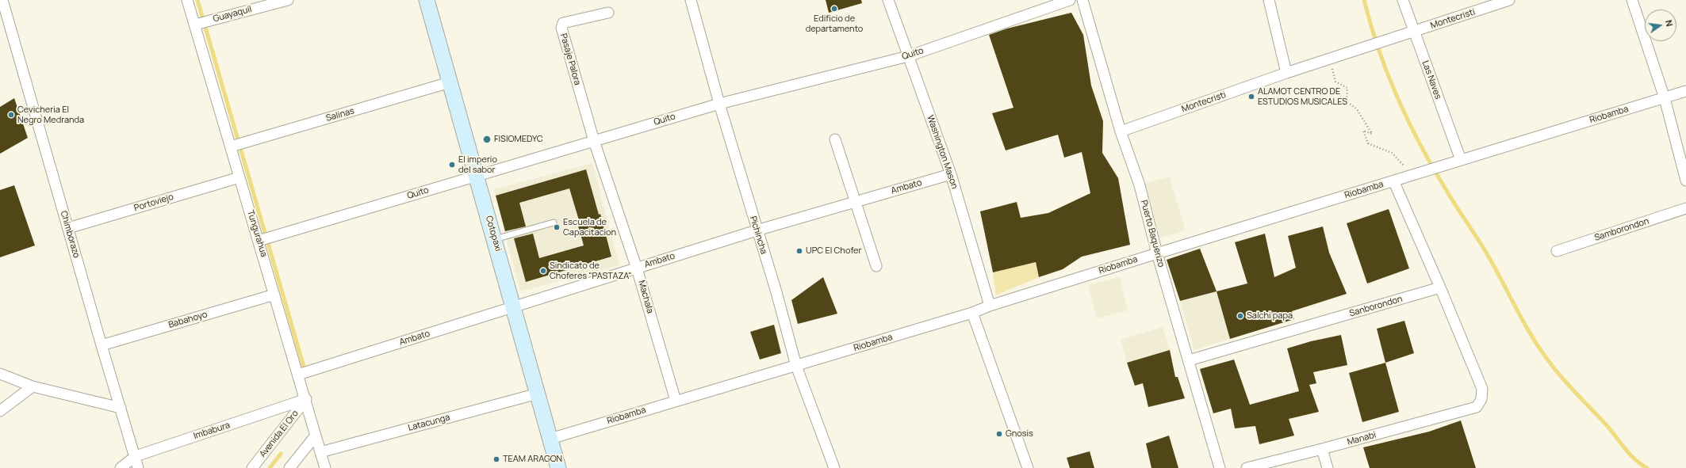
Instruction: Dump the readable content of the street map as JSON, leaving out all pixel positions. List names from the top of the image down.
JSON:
{
  "streets": {
    "street": [
      "Guayaquil",
      "Montecristi",
      "Quito",
      "Pasaje Palora",
      "Las Naves",
      "Salinas",
      "Riobamba",
      "Washington Mason",
      "Ambato",
      "Portoviejo",
      "Samborondon",
      "Tungurahua",
      "Cotopaxi",
      "Puerto Baquerizo",
      "Chimborazo",
      "Pichincha",
      "Machala",
      "Sanborondon",
      "Babahoyo",
      "Latacunga",
      "Imbabura",
      "Avenida El Oro",
      "Manabi"
    ]
  },
  "crossings": [
    ["Guayaquil", "Tungurahua"],
    ["Montecristi", "Las Naves"],
    ["Montecristi", "Puerto Baquerizo"],
    ["Quito", "Pasaje Palora"],
    ["Quito", "Washington Mason"],
    ["Quito", "Tungurahua"],
    ["Quito", "Cotopaxi"],
    ["Quito", "Pichincha"],
    ["Quito", "Machala"],
    ["Pasaje Palora", "Machala"],
    ["Las Naves", "Riobamba"],
    ["Salinas", "Tungurahua"],
    ["Salinas", "Cotopaxi"],
    ["Riobamba", "Washington Mason"],
    ["Riobamba", "Cotopaxi"],
    ["Riobamba", "Puerto Baquerizo"],
    ["Riobamba", "Pichincha"],
    ["Riobamba", "Machala"],
    ["Washington Mason", "Ambato"],
    ["Ambato", "Tungurahua"],
    ["Ambato", "Cotopaxi"],
    ["Ambato", "Pichincha"],
    ["Ambato", "Machala"],
    ["Portoviejo", "Tungurahua"],
    ["Portoviejo", "Chimborazo"],
    ["Tungurahua", "Babahoyo"],
    ["Tungurahua", "Latacunga"],
    ["Tungurahua", "Imbabura"],
    ["Tungurahua", "Avenida El Oro"],
    ["Cotopaxi", "Latacunga"],
    ["Puerto Baquerizo", "Sanborondon"],
    ["Chimborazo", "Babahoyo"],
    ["Chimborazo", "Imbabura"],
    ["Sanborondon", "Manabi"],
    ["Imbabura", "Avenida El Oro"]
  ],
  "places": [
    "Edificio de departamento",
    "ALAMOT CENTRO DE ESTUDIOS MUSICALES",
    "Cevicheria El Negro Medranda",
    "FISIOMEDYC",
    "El imperio del sabor",
    "Escuela de Capacitacion",
    "UPC El Chofer",
    "Sindicato de Choferes \"PASTAZA\"",
    "Salchi papa",
    "Gnosis",
    "TEAM ARAGON"
  ],
  "north": "right"
}
